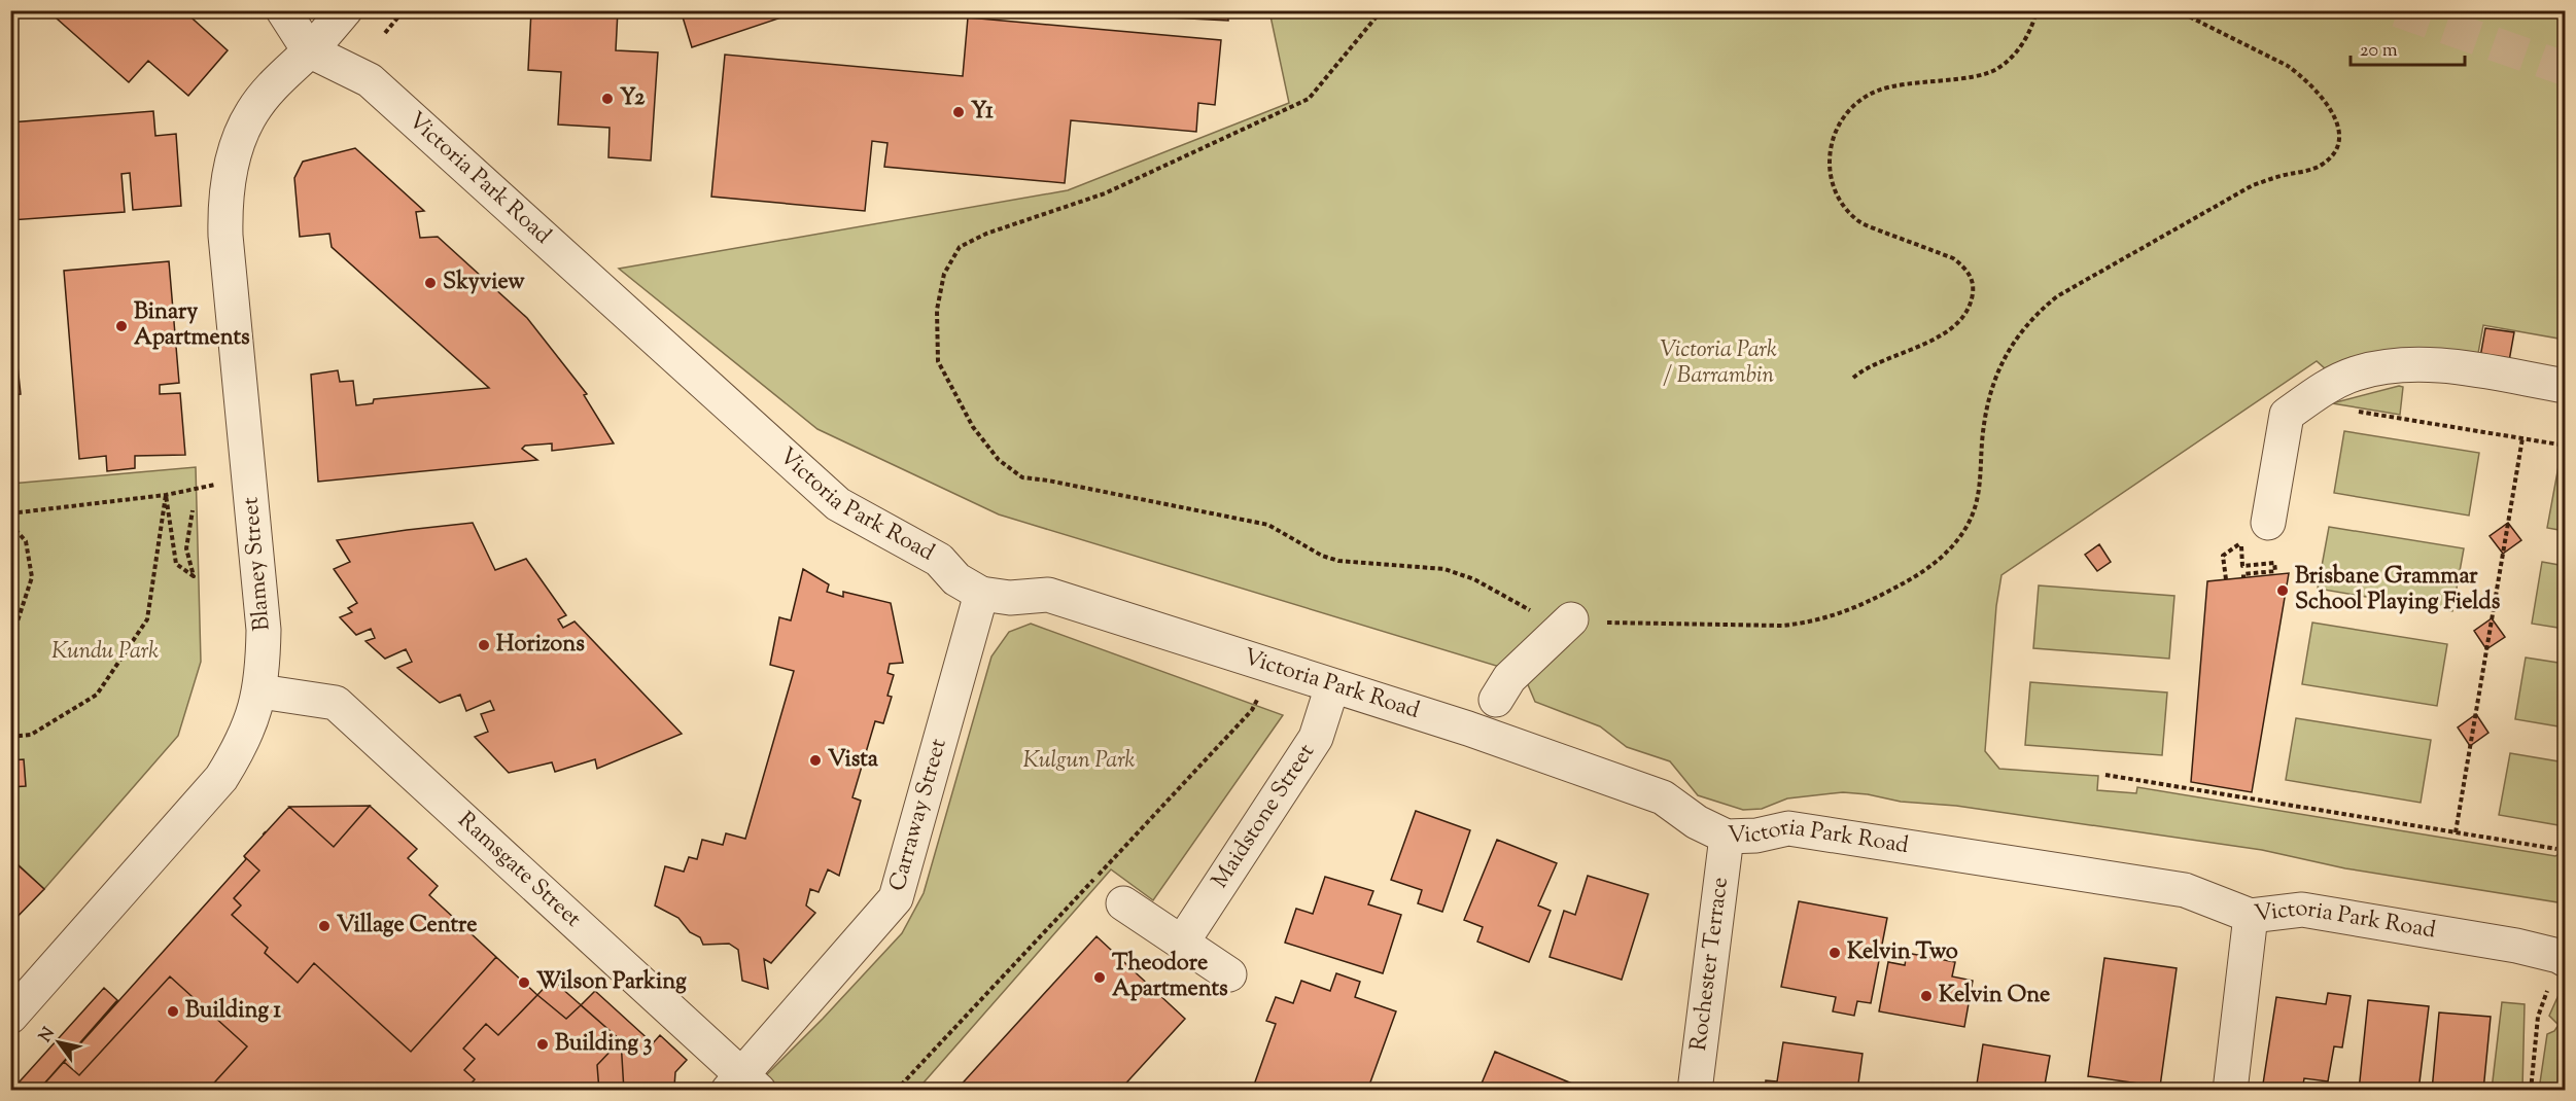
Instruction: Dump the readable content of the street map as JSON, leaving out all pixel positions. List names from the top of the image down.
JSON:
{
  "streets": {
    "street": [
      "Victoria Park Road",
      "Blamey Street",
      "Carraway Street",
      "Maidstone Street",
      "Ramsgate Street",
      "Rochester Terrace"
    ]
  },
  "crossings": [
    ["Victoria Park Road", "Blamey Street"],
    ["Victoria Park Road", "Carraway Street"],
    ["Victoria Park Road", "Maidstone Street"],
    ["Victoria Park Road", "Rochester Terrace"],
    ["Blamey Street", "Ramsgate Street"],
    ["Carraway Street", "Ramsgate Street"]
  ],
  "parks": ["Victoria Park / Barrambin", "Kundu Park", "Kulgun Park"],
  "places": [
    "Y2",
    "Y1",
    "Skyview",
    "Binary Apartments",
    "Brisbane Grammar School Playing Fields",
    "Horizons",
    "Vista",
    "Village Centre",
    "Kelvin Two",
    "Theodore Apartments",
    "Wilson Parking",
    "Kelvin One",
    "Building 1",
    "Building 3"
  ],
  "scale_bar": "20 m",
  "north": "top left"
}
